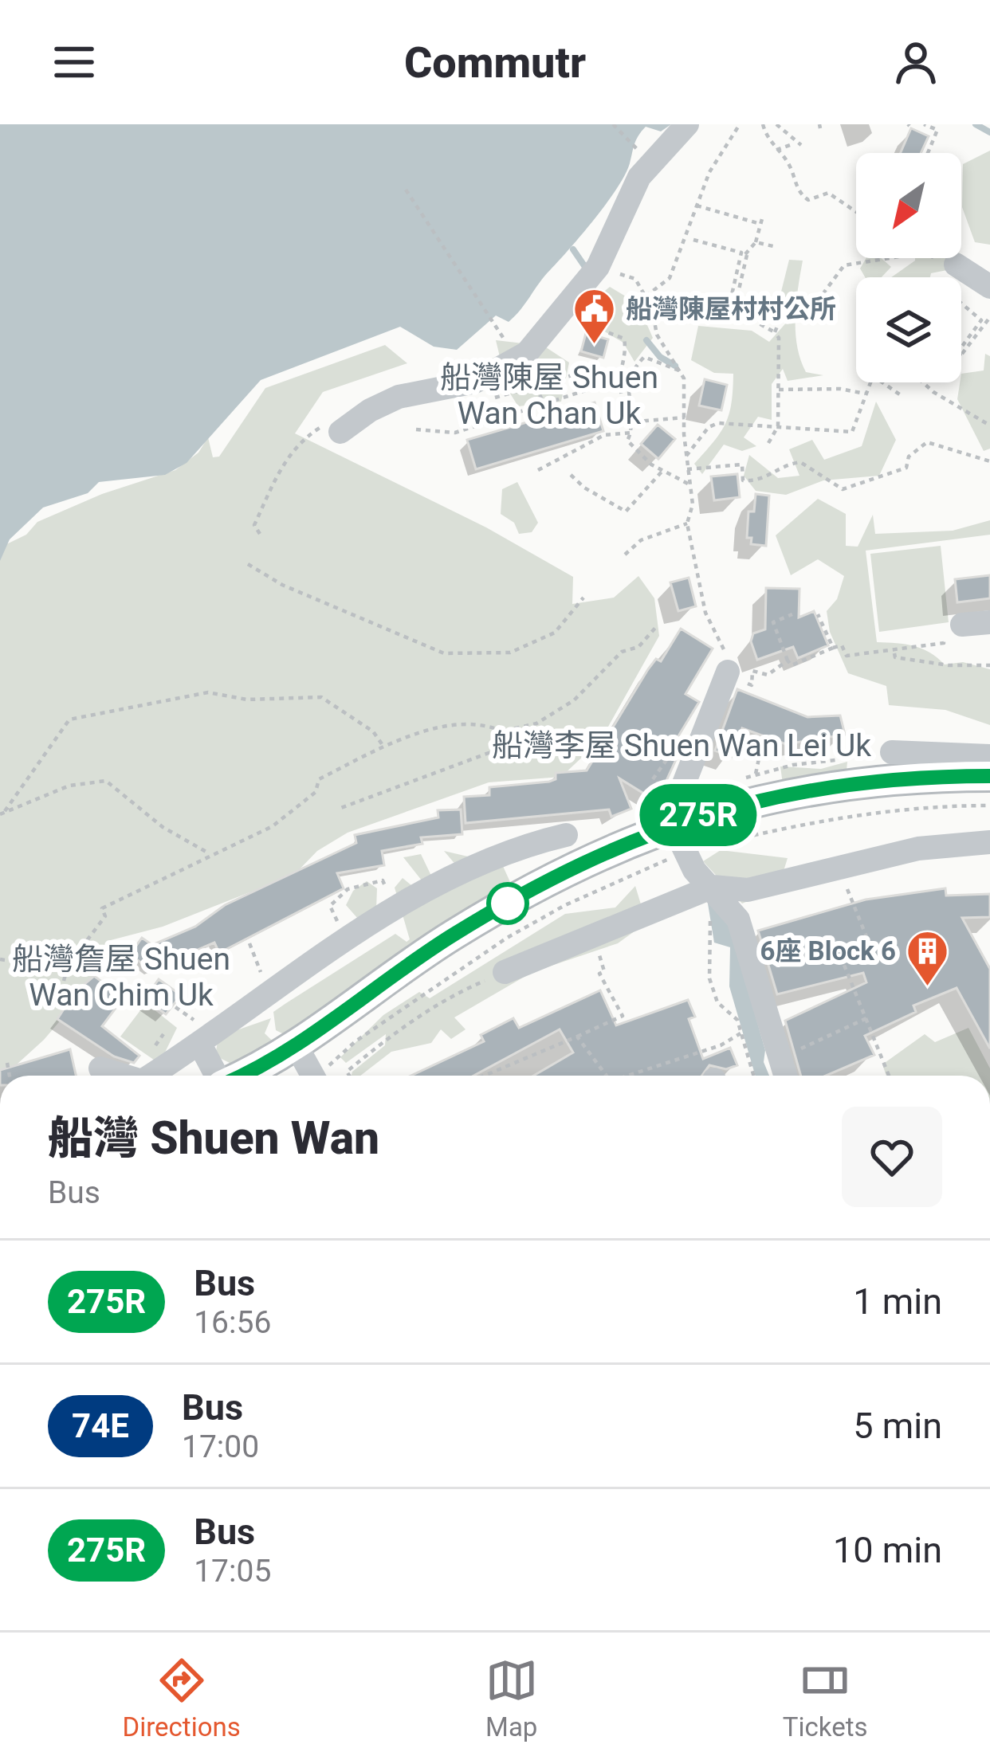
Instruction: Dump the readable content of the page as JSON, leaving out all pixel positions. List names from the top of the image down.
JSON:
{
  "districts": ["船灣陳屋 Shuen Wan Chan Uk", "船灣李屋 Shuen Wan Lei Uk", "船灣詹屋 Shuen Wan Chim Uk"],
  "places": {
    "public building": ["船灣陳屋村村公所"],
    "building": ["6座 Block 6"]
  },
  "lines": ["bus line 275R"],
  "north": "bottom left",
  "page": {
    "header": "Commutr",
    "on_map": "275R",
    "heading": ["船灣 Shuen Wan", "Bus"],
    "list": [
      {
        "mark": "275R",
        "name": "Bus",
        "note": "16:56",
        "value": "1 min"
      },
      {
        "mark": "74E",
        "name": "Bus",
        "note": "17:00",
        "value": "5 min"
      },
      {
        "mark": "275R",
        "name": "Bus",
        "note": "17:05",
        "value": "10 min"
      }
    ],
    "tabs": ["Directions", "Map", "Tickets"]
  }
}
